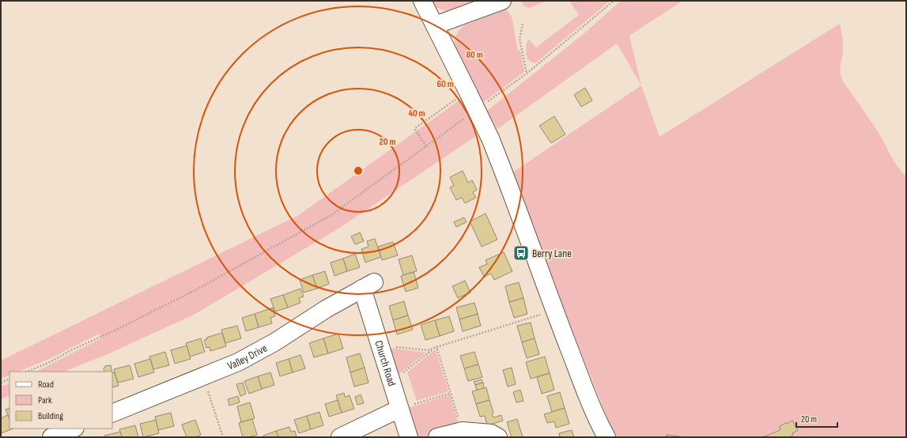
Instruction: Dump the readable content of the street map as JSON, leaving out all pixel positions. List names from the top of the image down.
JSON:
{
  "streets": {
    "street": ["Valley Drive", "Church Road"]
  },
  "crossings": [
    ["Valley Drive", "Church Road"]
  ],
  "places": {
    "bus stop": ["Berry Lane"]
  },
  "legend": ["Road", "Park", "Building"],
  "scale_bar": "20 m",
  "rings": [
    "80 m",
    "60 m",
    "40 m",
    "20 m"
  ]
}
